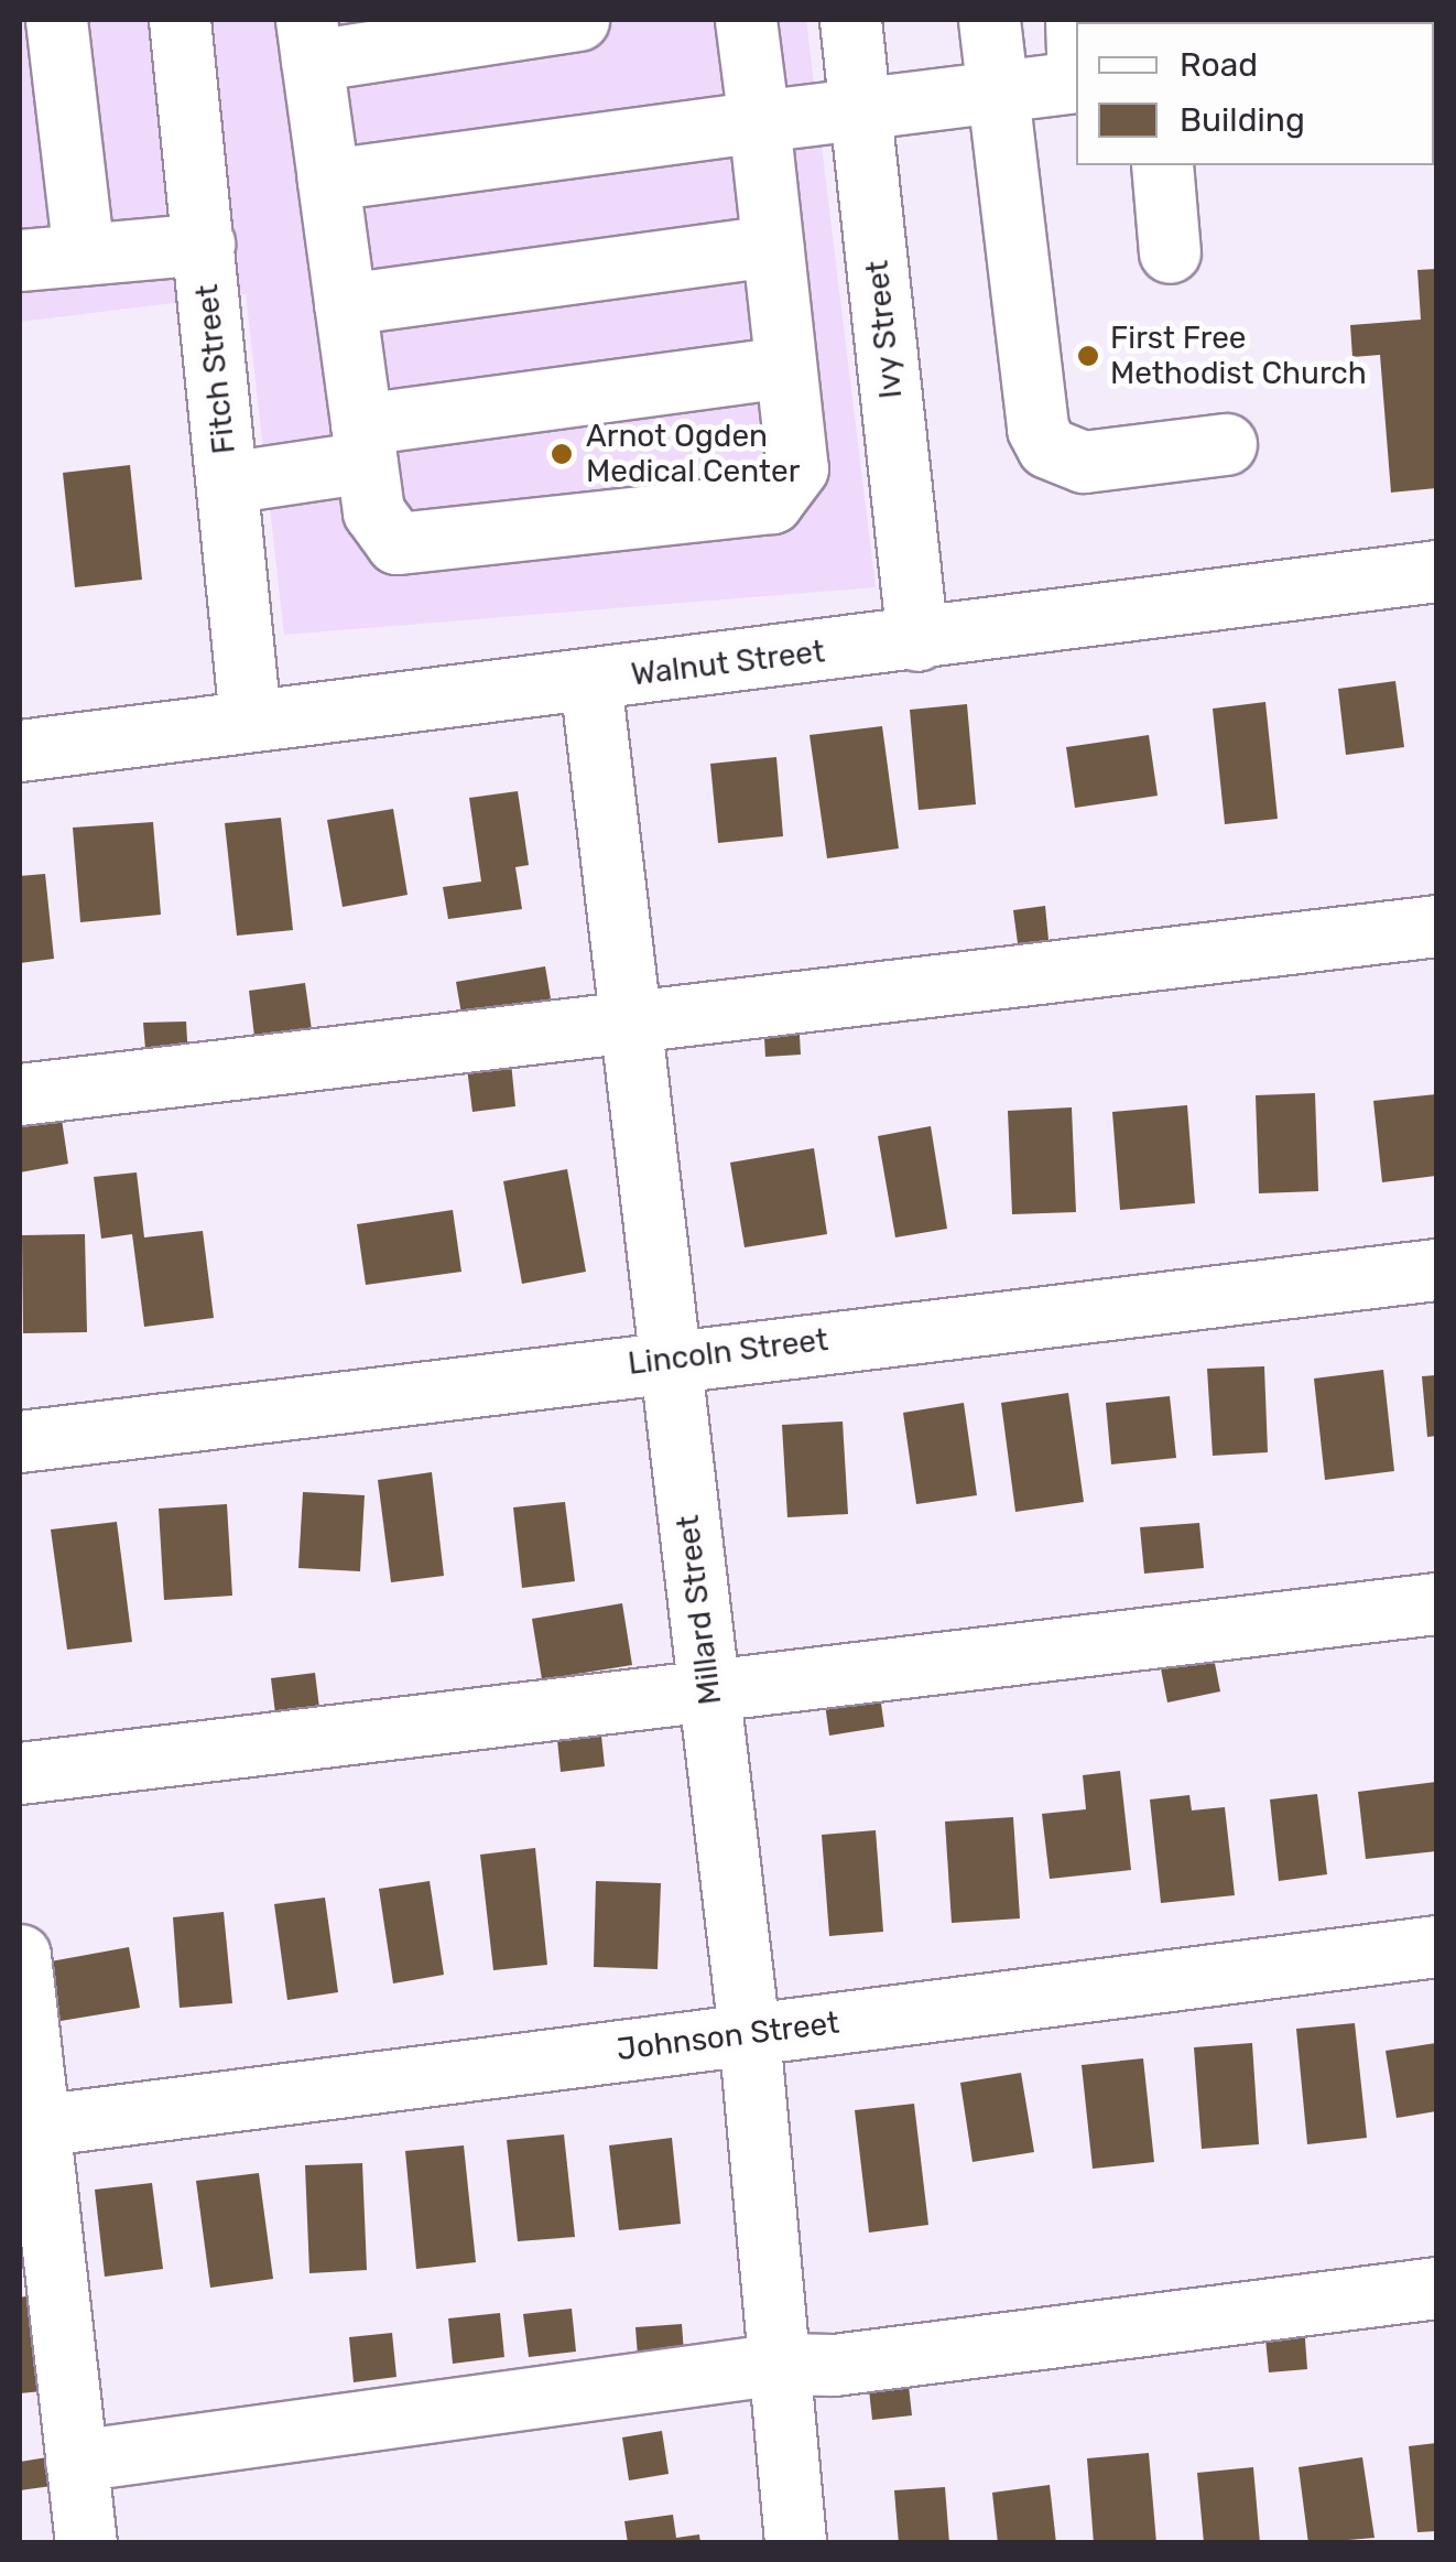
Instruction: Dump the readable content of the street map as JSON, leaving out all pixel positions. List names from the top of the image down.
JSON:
{
  "streets": {
    "street": [
      "Ivy Street",
      "Fitch Street",
      "Walnut Street",
      "Lincoln Street",
      "Millard Street",
      "Johnson Street"
    ]
  },
  "crossings": [
    ["Ivy Street", "Walnut Street"],
    ["Fitch Street", "Walnut Street"],
    ["Walnut Street", "Millard Street"],
    ["Lincoln Street", "Millard Street"],
    ["Millard Street", "Johnson Street"]
  ],
  "places": ["First Free Methodist Church", "Arnot Ogden Medical Center"],
  "legend": ["Road", "Building"]
}
